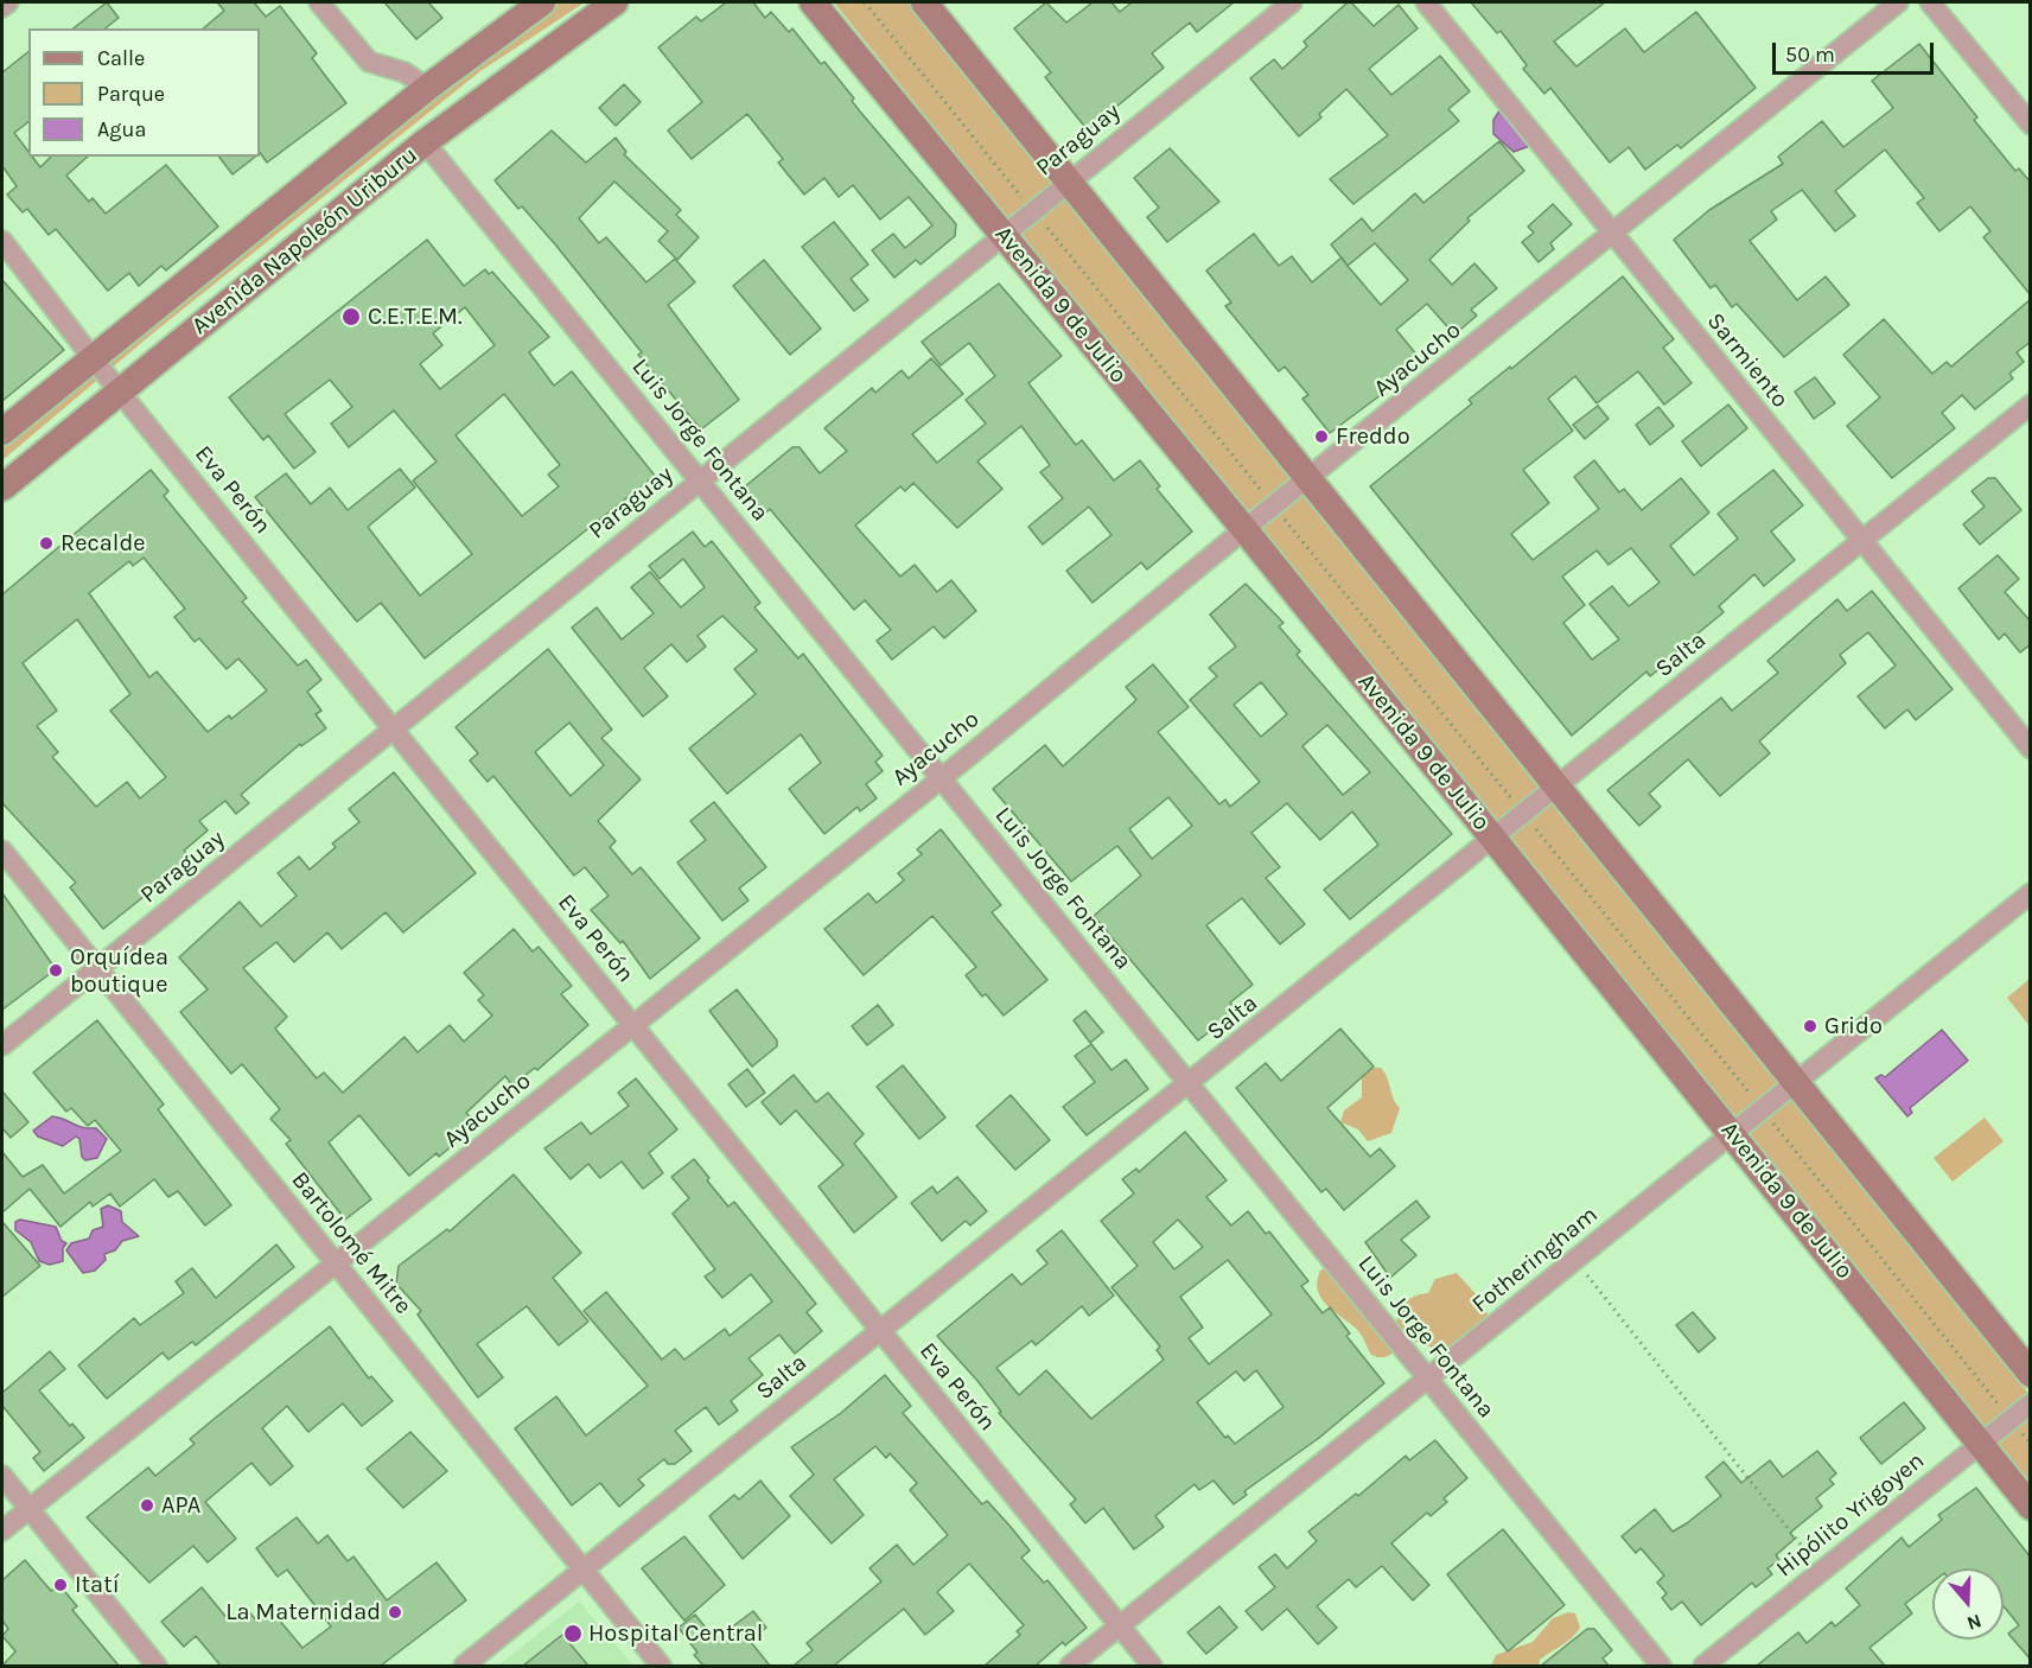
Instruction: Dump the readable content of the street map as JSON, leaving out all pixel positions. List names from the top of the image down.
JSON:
{
  "streets": {
    "main road": ["Avenida Napoleón Uriburu", "Avenida 9 de Julio"],
    "street": [
      "Paraguay",
      "Ayacucho",
      "Sarmiento",
      "Luis Jorge Fontana",
      "Eva Perón",
      "Salta",
      "Bartolomé Mitre",
      "Fotheringham",
      "Hipólito Yrigoyen"
    ]
  },
  "crossings": [
    ["Paraguay", "Avenida 9 de Julio"],
    ["Paraguay", "Luis Jorge Fontana"],
    ["Paraguay", "Eva Perón"],
    ["Paraguay", "Bartolomé Mitre"],
    ["Avenida Napoleón Uriburu", "Luis Jorge Fontana"],
    ["Avenida Napoleón Uriburu", "Eva Perón"],
    ["Avenida 9 de Julio", "Ayacucho"],
    ["Avenida 9 de Julio", "Salta"],
    ["Avenida 9 de Julio", "Fotheringham"],
    ["Avenida 9 de Julio", "Hipólito Yrigoyen"],
    ["Ayacucho", "Sarmiento"],
    ["Ayacucho", "Luis Jorge Fontana"],
    ["Ayacucho", "Eva Perón"],
    ["Ayacucho", "Bartolomé Mitre"],
    ["Sarmiento", "Salta"],
    ["Luis Jorge Fontana", "Salta"],
    ["Luis Jorge Fontana", "Fotheringham"],
    ["Eva Perón", "Salta"],
    ["Eva Perón", "Fotheringham"],
    ["Salta", "Bartolomé Mitre"]
  ],
  "places": [
    "C.E.T.E.M.",
    "Freddo",
    "Recalde",
    "Orquídea boutique",
    "Grido",
    "APA",
    "Itatí",
    "La Maternidad",
    "Hospital Central"
  ],
  "legend": ["Calle", "Parque", "Agua"],
  "scale_bar": "50 m",
  "north": "bottom"
}
